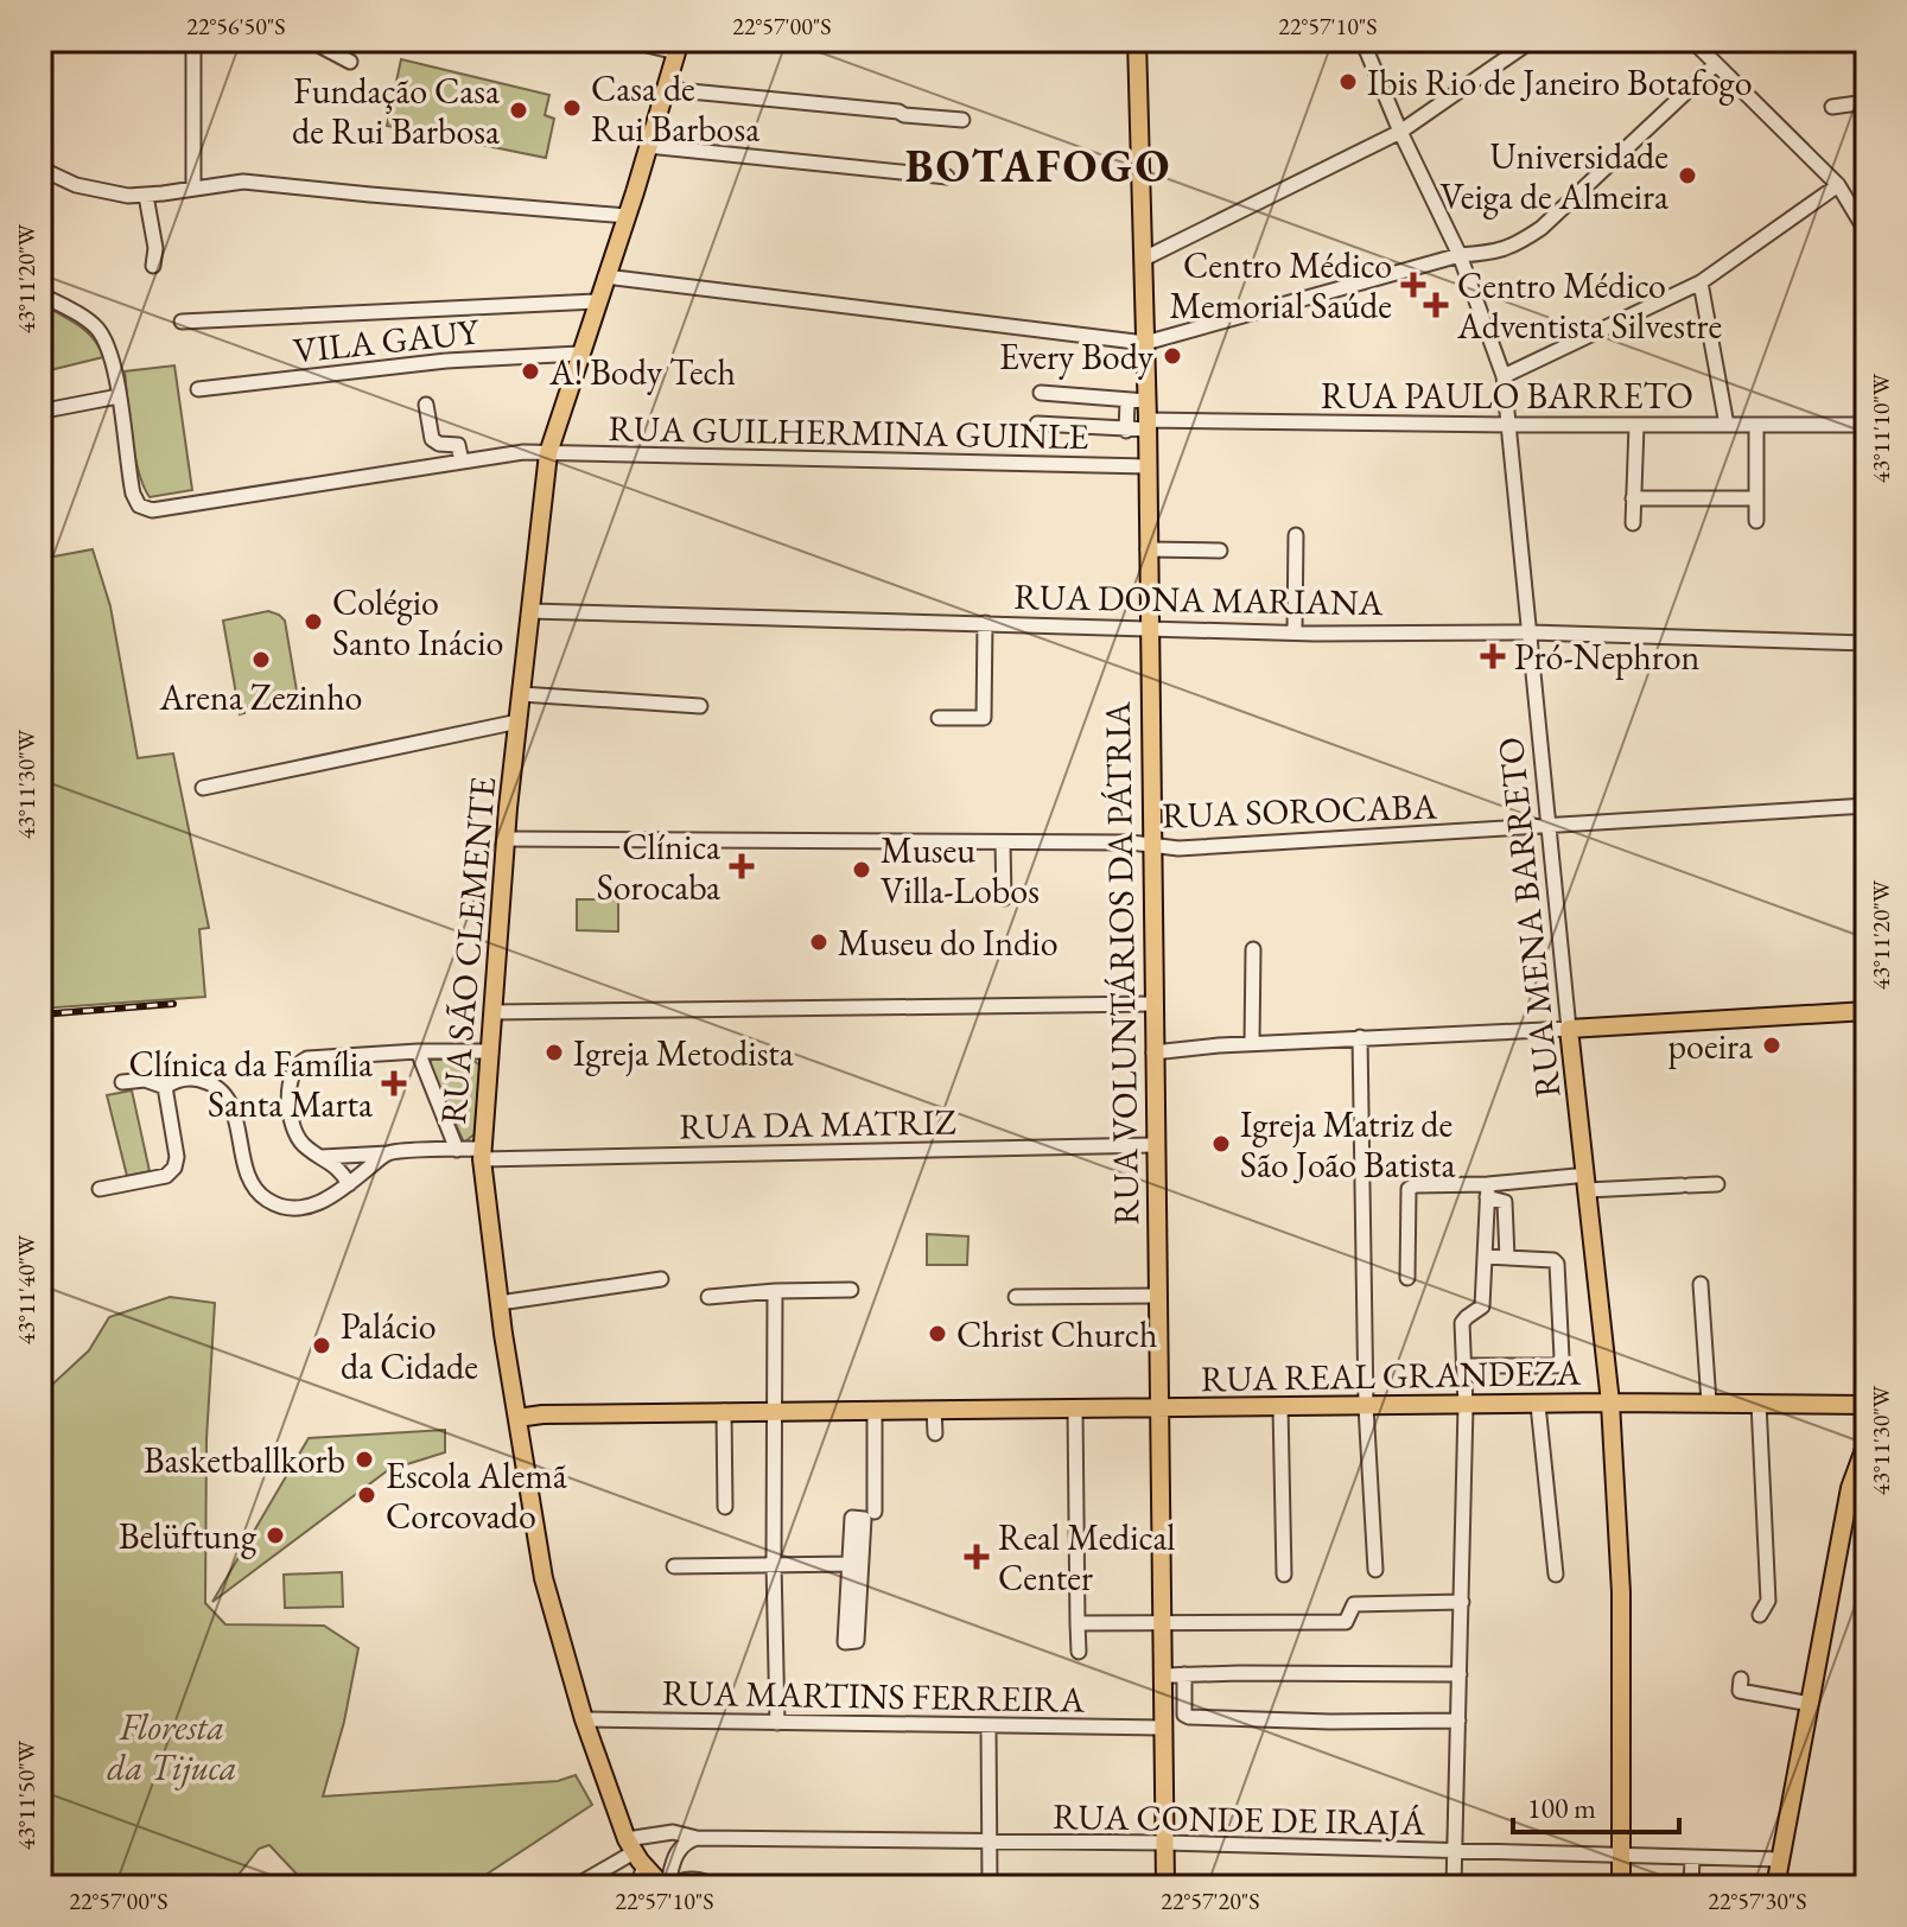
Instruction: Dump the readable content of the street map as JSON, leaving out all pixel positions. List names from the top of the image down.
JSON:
{
  "streets": {
    "main road": [
      "RUA MENA BARRETO",
      "RUA SÃO CLEMENTE",
      "RUA VOLUNTÁRIOS DA PÁTRIA",
      "RUA REAL GRANDEZA"
    ],
    "street": [
      "VILA GAUY",
      "RUA PAULO BARRETO",
      "RUA GUILHERMINA GUINLE",
      "RUA DONA MARIANA",
      "RUA SOROCABA",
      "RUA DA MATRIZ",
      "RUA MARTINS FERREIRA",
      "RUA CONDE DE IRAJÁ"
    ]
  },
  "crossings": [
    ["VILA GAUY", "RUA SÃO CLEMENTE"],
    ["RUA PAULO BARRETO", "RUA MENA BARRETO"],
    ["RUA PAULO BARRETO", "RUA VOLUNTÁRIOS DA PÁTRIA"],
    ["RUA GUILHERMINA GUINLE", "RUA SÃO CLEMENTE"],
    ["RUA GUILHERMINA GUINLE", "RUA VOLUNTÁRIOS DA PÁTRIA"],
    ["RUA DONA MARIANA", "RUA MENA BARRETO"],
    ["RUA DONA MARIANA", "RUA SÃO CLEMENTE"],
    ["RUA DONA MARIANA", "RUA VOLUNTÁRIOS DA PÁTRIA"],
    ["RUA SOROCABA", "RUA MENA BARRETO"],
    ["RUA SOROCABA", "RUA SÃO CLEMENTE"],
    ["RUA SOROCABA", "RUA VOLUNTÁRIOS DA PÁTRIA"],
    ["RUA MENA BARRETO", "RUA REAL GRANDEZA"],
    ["RUA MENA BARRETO", "RUA CONDE DE IRAJÁ"],
    ["RUA SÃO CLEMENTE", "RUA DA MATRIZ"],
    ["RUA SÃO CLEMENTE", "RUA REAL GRANDEZA"],
    ["RUA SÃO CLEMENTE", "RUA MARTINS FERREIRA"],
    ["RUA SÃO CLEMENTE", "RUA CONDE DE IRAJÁ"],
    ["RUA VOLUNTÁRIOS DA PÁTRIA", "RUA DA MATRIZ"],
    ["RUA VOLUNTÁRIOS DA PÁTRIA", "RUA REAL GRANDEZA"],
    ["RUA VOLUNTÁRIOS DA PÁTRIA", "RUA MARTINS FERREIRA"],
    ["RUA VOLUNTÁRIOS DA PÁTRIA", "RUA CONDE DE IRAJÁ"]
  ],
  "districts": ["BOTAFOGO"],
  "parks": ["Floresta da Tijuca"],
  "places": {
    "other": [
      "Ibis Rio de Janeiro Botafogo",
      "Casa de Rui Barbosa",
      "Fundação Casa de Rui Barbosa",
      "Universidade Veiga de Almeira",
      "Every Body",
      "A! Body Tech",
      "Colégio Santo Inácio",
      "Arena Zezinho",
      "Museu Villa-Lobos",
      "Museu do Indio",
      "poeira",
      "Igreja Metodista",
      "Igreja Matriz de São João Batista",
      "Christ Church",
      "Palácio da Cidade",
      "Basketballkorb",
      "Escola Alemã Corcovado",
      "Belüftung"
    ],
    "health": [
      "Centro Médico Memorial Saúde",
      "Centro Médico Adventista Silvestre",
      "Pró-Nephron",
      "Clínica Sorocaba",
      "Clínica da Família Santa Marta",
      "Real Medical Center"
    ]
  },
  "scale_bar": "100 m",
  "coordinates": [
    "22°56'50\"S",
    "22°57'00\"S",
    "22°57'10\"S",
    "43°11'20\"W",
    "43°11'10\"W",
    "43°11'30\"W",
    "43°11'40\"W",
    "43°11'50\"W",
    "22°57'20\"S",
    "22°57'30\"S"
  ]
}
